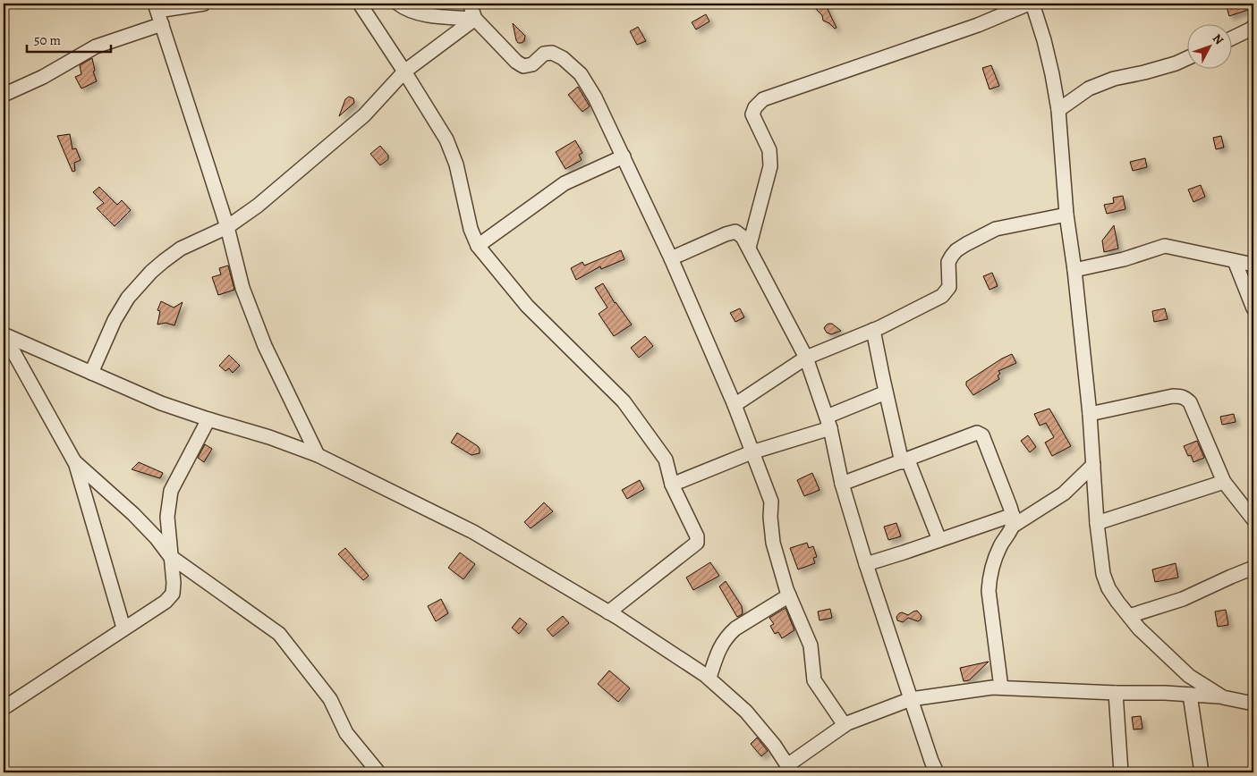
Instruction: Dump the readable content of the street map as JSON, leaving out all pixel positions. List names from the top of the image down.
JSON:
{
  "scale_bar": "50 m",
  "north": "top right"
}
